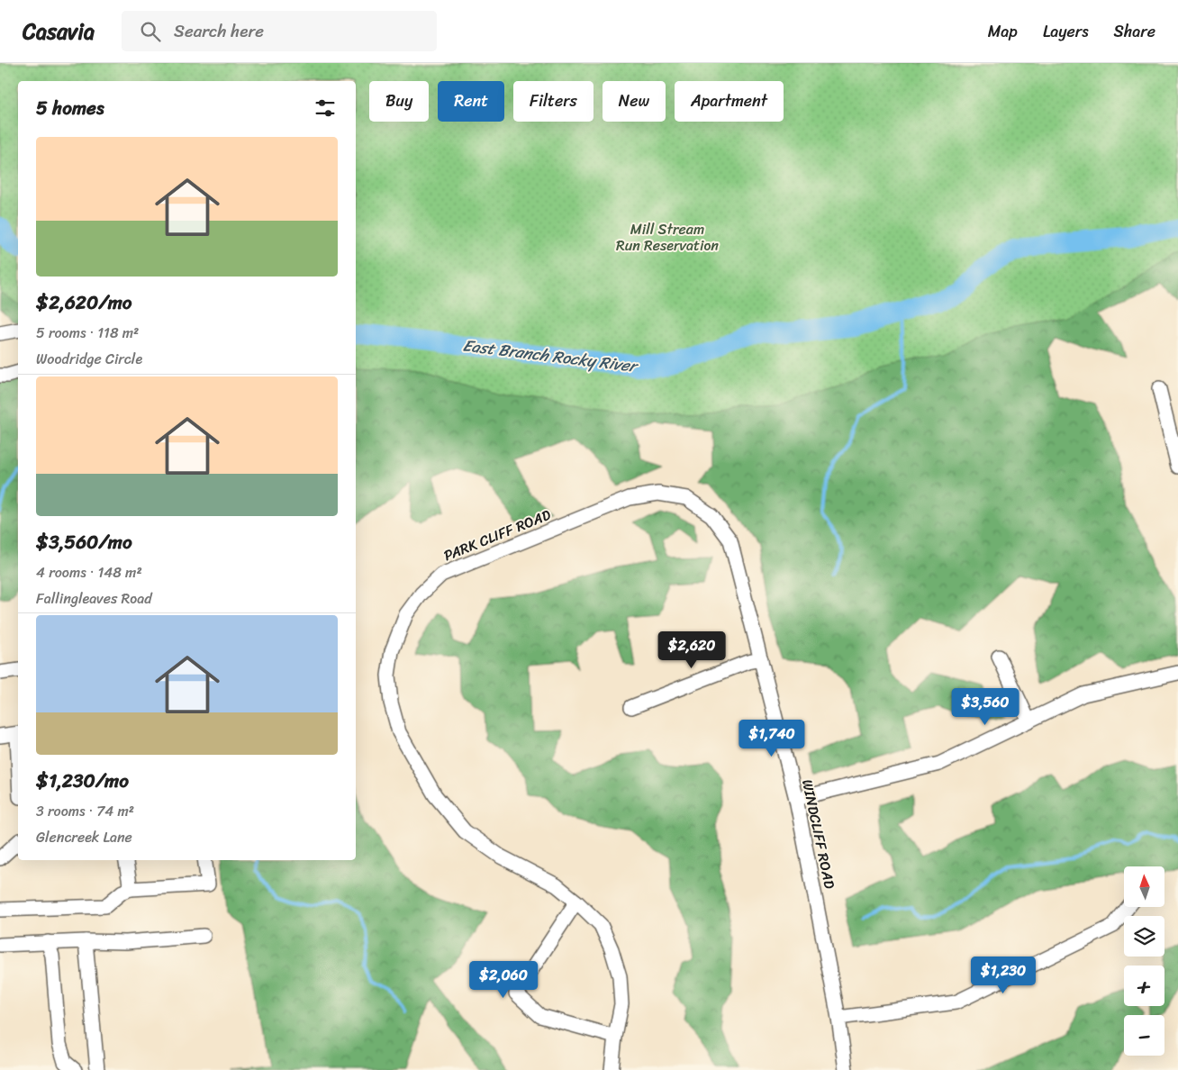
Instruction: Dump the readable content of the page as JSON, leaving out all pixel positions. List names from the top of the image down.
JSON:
{
  "streets": {
    "street": ["PARK CLIFF ROAD", "WINDCLIFF ROAD"]
  },
  "crossings": [
    ["PARK CLIFF ROAD", "WINDCLIFF ROAD"]
  ],
  "water": ["East Branch Rocky River"],
  "parks": ["Mill Stream Run Reservation"],
  "north": "top",
  "page": {
    "header": "Casavia",
    "search": "Search here",
    "nav": ["Map", "Layers", "Share"],
    "chip": [
      "Buy",
      "Rent",
      "Filters",
      "New",
      "Apartment"
    ],
    "heading": "5 homes",
    "list": [
      {
        "name": "$2,620/mo",
        "note": "5 rooms · 118 m² · Woodridge Circle"
      },
      {
        "name": "$3,560/mo",
        "note": "4 rooms · 148 m² · Fallingleaves Road"
      },
      {
        "name": "$1,230/mo",
        "note": "3 rooms · 74 m² · Glencreek Lane"
      }
    ],
    "price": [
      "$2,620",
      "$3,560",
      "$1,740",
      "$1,230",
      "$2,060"
    ],
    "map_buttons": ["+", "−"]
  }
}
